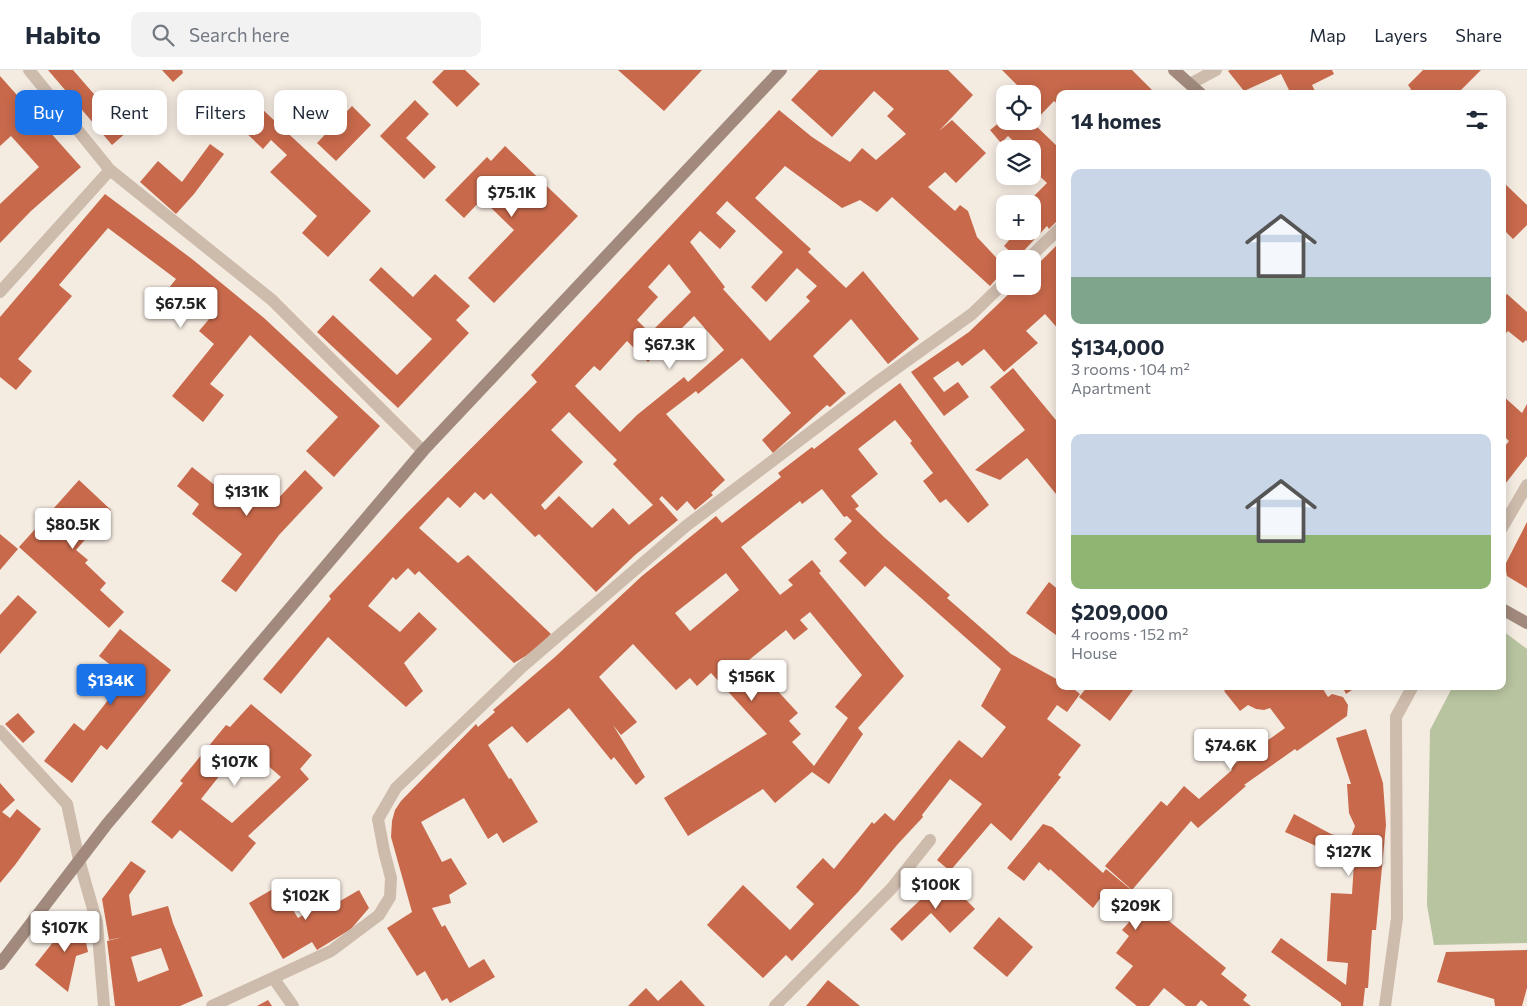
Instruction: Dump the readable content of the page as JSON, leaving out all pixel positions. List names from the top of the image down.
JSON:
{
  "page": {
    "header": "Habito",
    "search": "Search here",
    "nav": ["Map", "Layers", "Share"],
    "map_buttons": ["+", "−"],
    "chip": [
      "Buy",
      "Rent",
      "Filters",
      "New"
    ],
    "heading": "14 homes",
    "list": [
      {
        "name": "$134,000",
        "note": "3 rooms · 104 m² · Apartment"
      },
      {
        "name": "$209,000",
        "note": "4 rooms · 152 m² · House"
      }
    ],
    "price": [
      "$75.1K",
      "$67.5K",
      "$67.3K",
      "$131K",
      "$80.5K",
      "$156K",
      "$134K",
      "$74.6K",
      "$107K",
      "$127K",
      "$100K",
      "$102K",
      "$209K",
      "$107K"
    ]
  }
}
